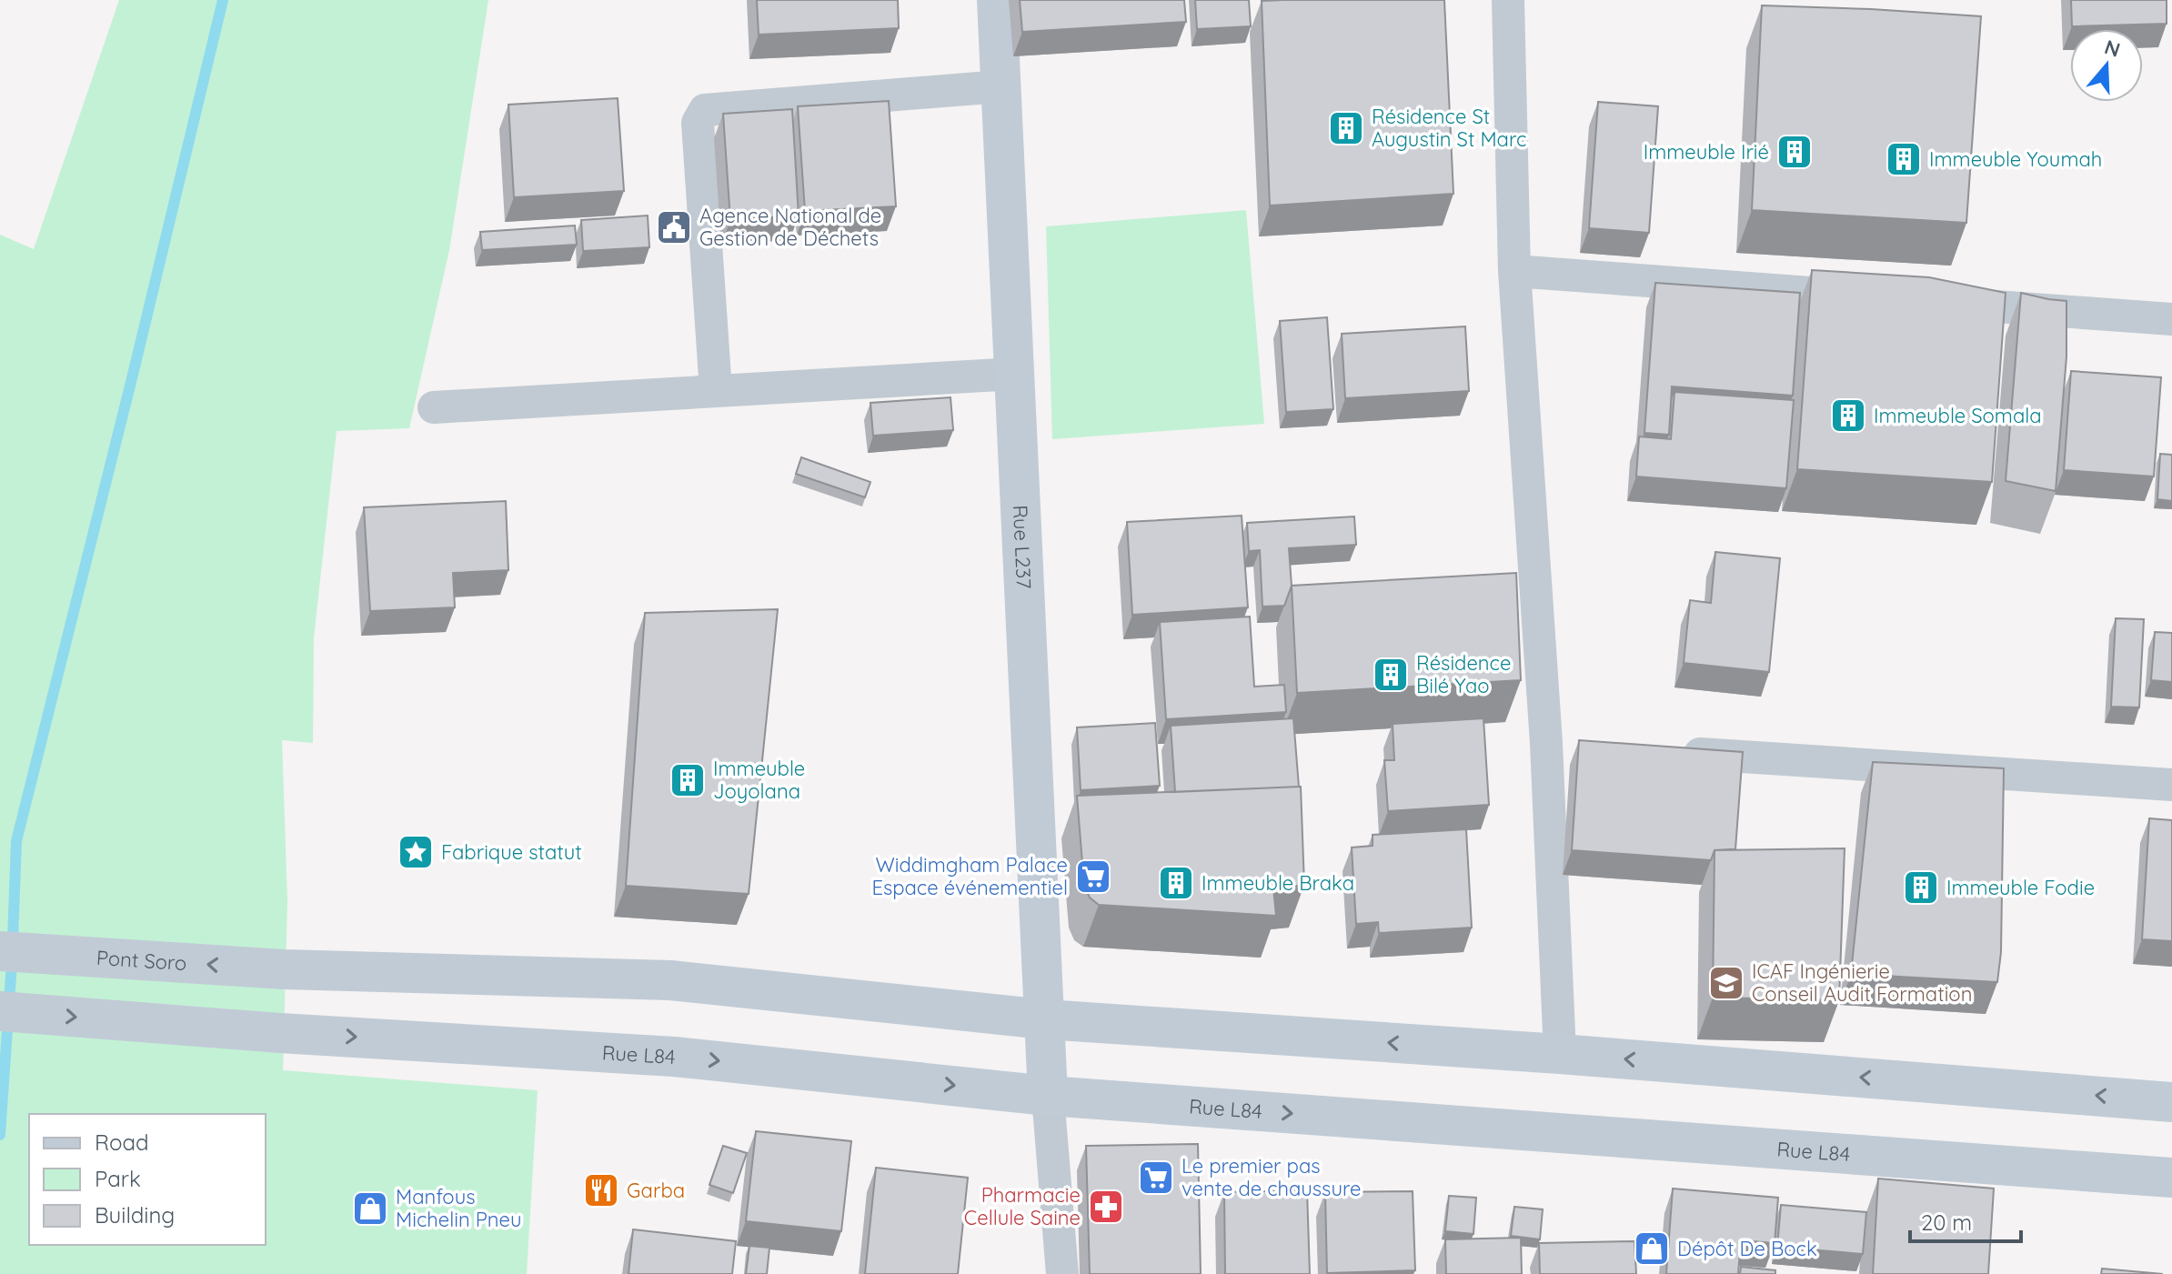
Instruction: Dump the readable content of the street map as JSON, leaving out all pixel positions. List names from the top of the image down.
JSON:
{
  "streets": {
    "main road": ["Rue L237", "Pont Soro", "Rue L84"]
  },
  "crossings": [
    ["Rue L237", "Pont Soro"],
    ["Rue L237", "Rue L84"]
  ],
  "one_way": ["Pont Soro"],
  "places": {
    "building": [
      "Résidence St Augustin St Marc",
      "Immeuble Irié",
      "Immeuble Youmah",
      "Immeuble Somala",
      "Résidence Bilé Yao",
      "Immeuble Joyolana",
      "Immeuble Braka",
      "Immeuble Fodie"
    ],
    "public building": ["Agence National de Gestion de Déchets"],
    "place": ["Fabrique statut"],
    "supermarket": ["Widdimgham Palace Espace événementiel", "Le premier pas vente de chaussure"],
    "school or university": ["ICAF Ingénierie Conseil Audit Formation"],
    "restaurant": ["Garba"],
    "pharmacy": ["Pharmacie Cellule Saine"],
    "shop": ["Manfous Michelin Pneu", "Dépôt De Bock"]
  },
  "legend": ["Road", "Park", "Building"],
  "scale_bar": "20 m",
  "north": "top"
}
